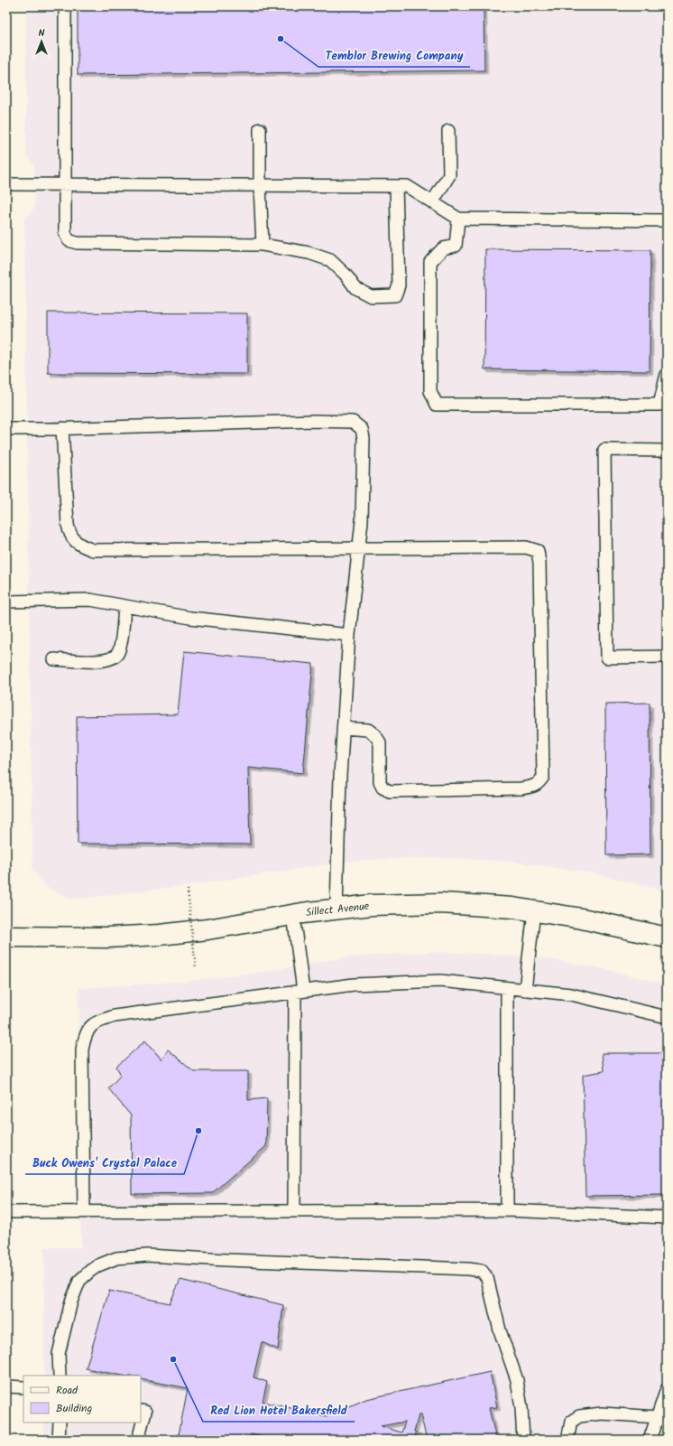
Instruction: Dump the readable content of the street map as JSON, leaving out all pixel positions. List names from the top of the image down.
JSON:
{
  "streets": {
    "street": ["Sillect Avenue"]
  },
  "places": ["Temblor Brewing Company", "Buck Owens' Crystal Palace", "Red Lion Hotel Bakersfield"],
  "legend": ["Road", "Building"],
  "north": "top"
}
